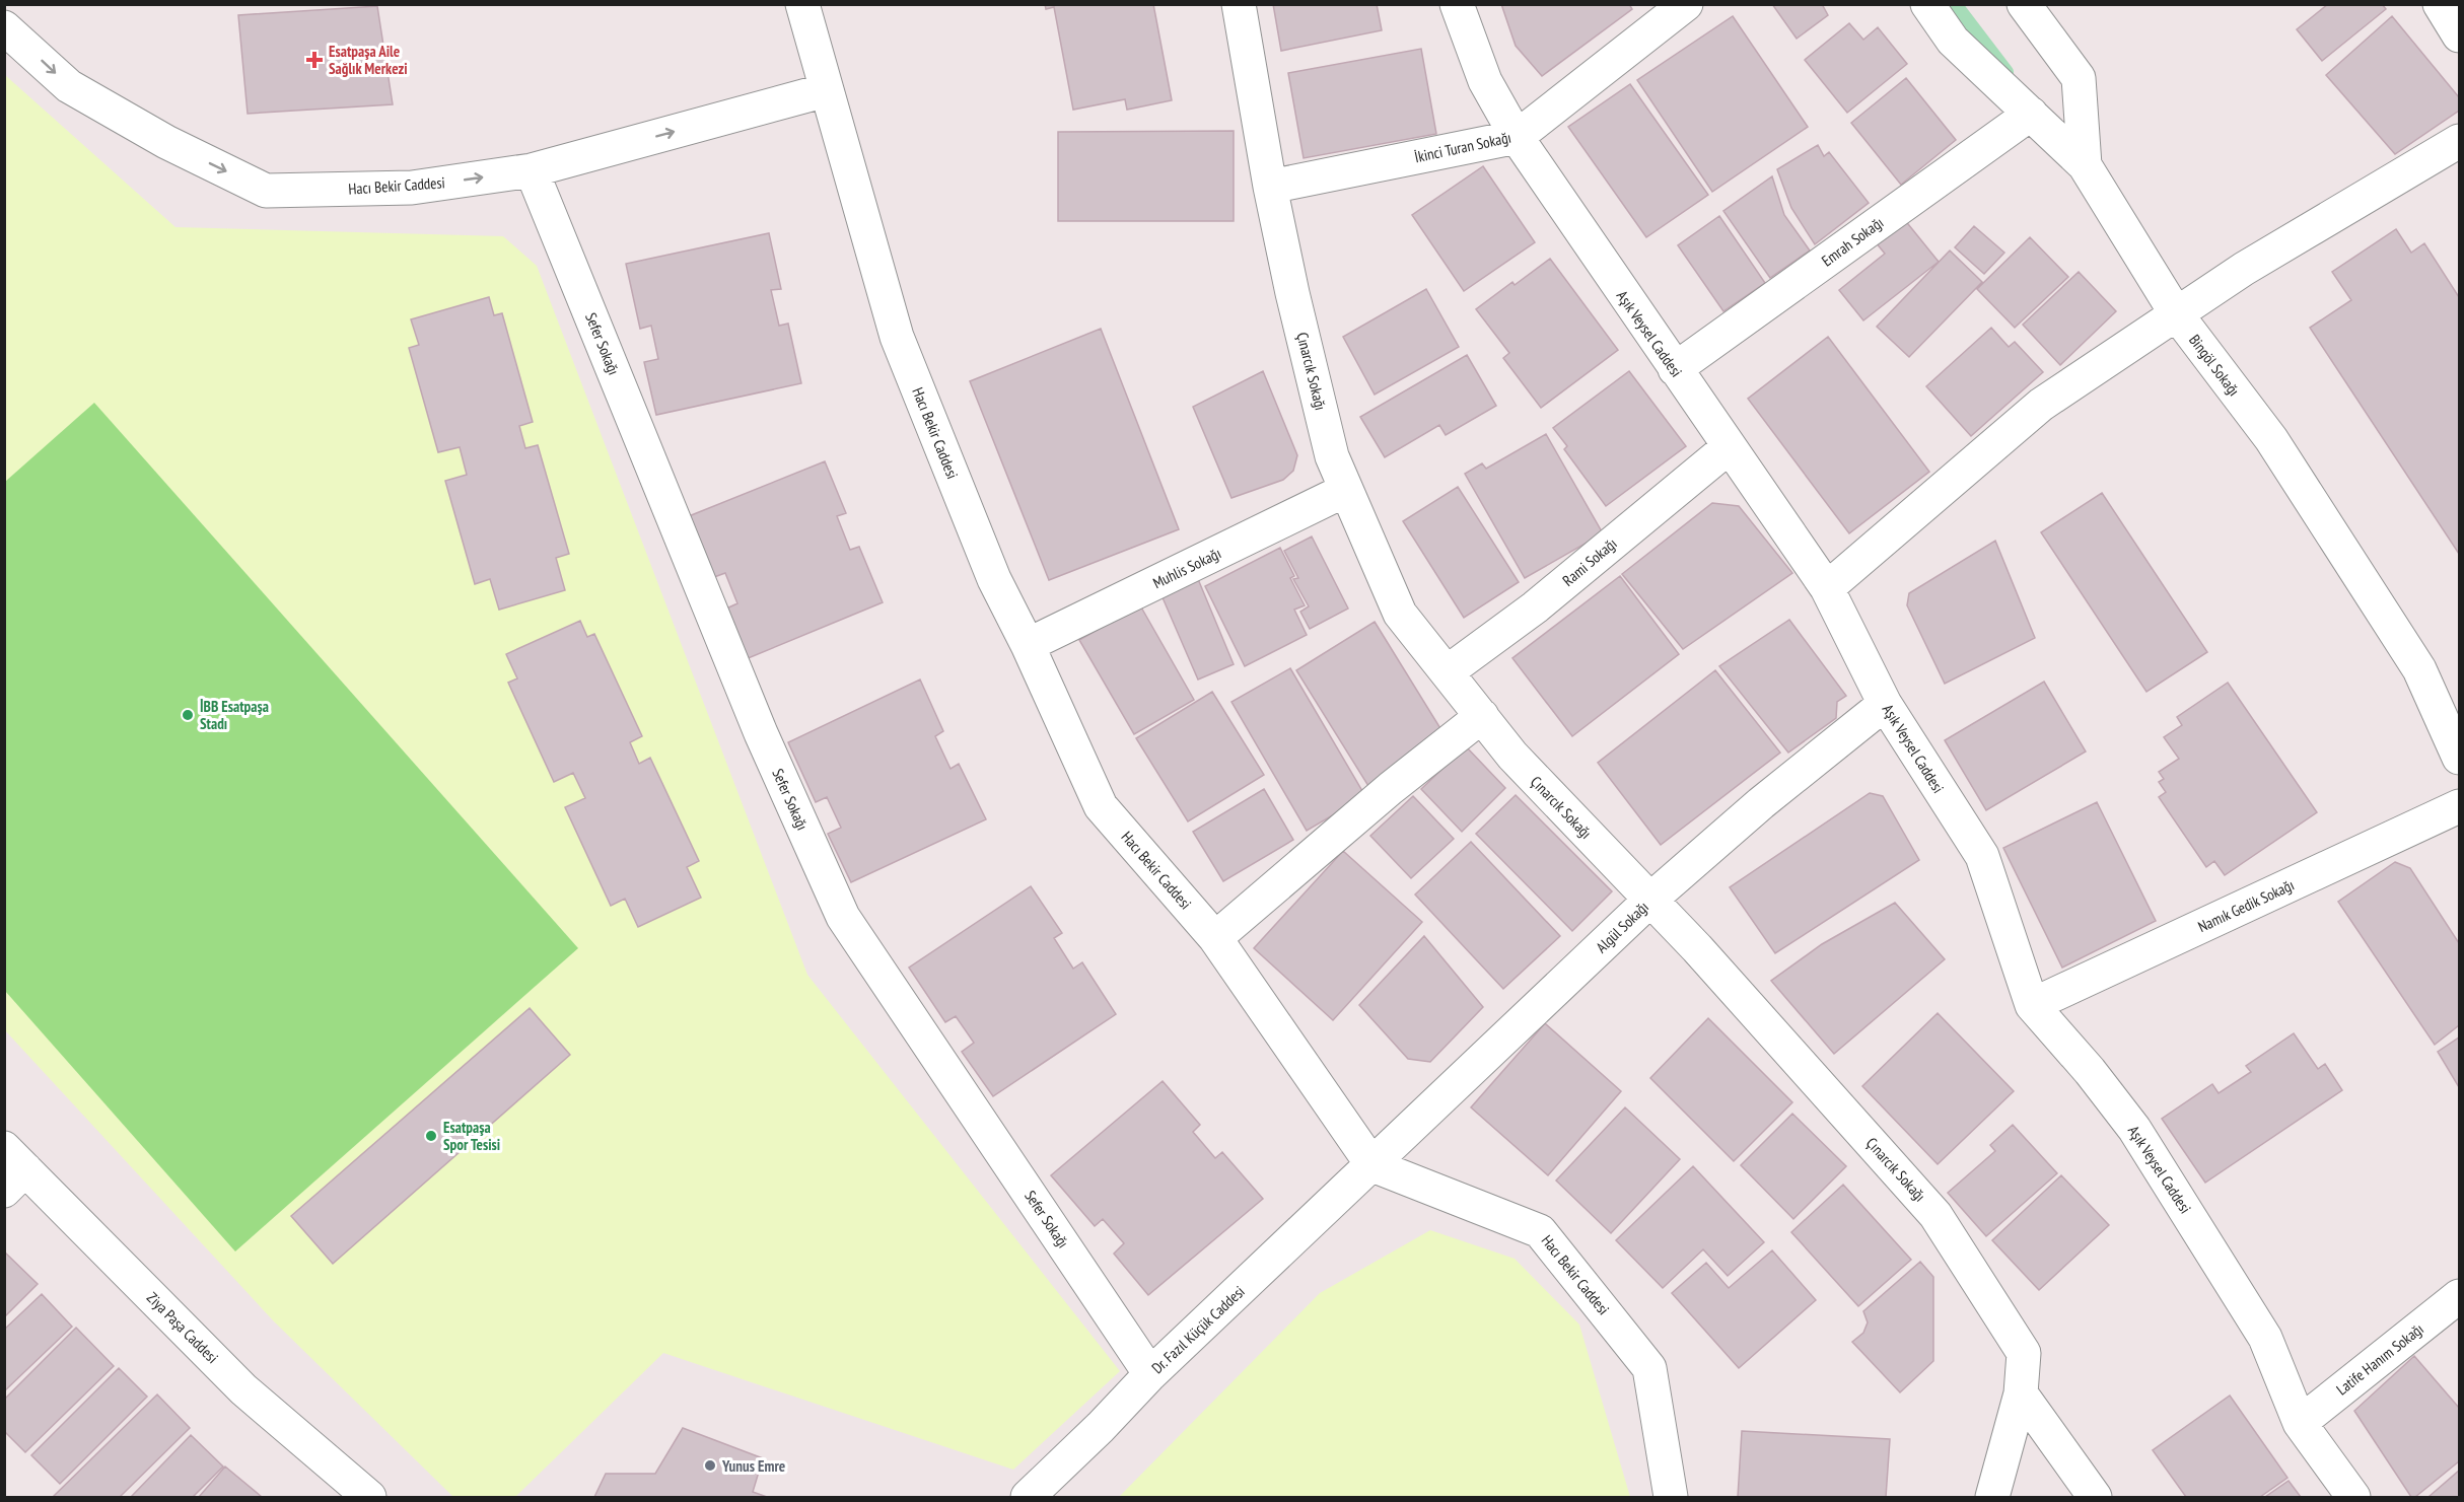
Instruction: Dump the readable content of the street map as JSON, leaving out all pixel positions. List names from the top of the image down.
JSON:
{
  "streets": {
    "street": [
      "İkinci Turan Sokağı",
      "Hacı Bekir Caddesi",
      "Emrah Sokağı",
      "Aşık Veysel Caddesi",
      "Sefer Sokağı",
      "Bingöl Sokağı",
      "Çınarcık Sokağı",
      "Rami Sokağı",
      "Muhlis Sokağı",
      "Namık Gedik Sokağı",
      "Algül Sokağı",
      "Ziya Paşa Caddesi",
      "Dr. Fazıl Küçük Caddesi",
      "Latife Hanım Sokağı"
    ]
  },
  "crossings": [
    ["İkinci Turan Sokağı", "Aşık Veysel Caddesi"],
    ["İkinci Turan Sokağı", "Çınarcık Sokağı"],
    ["Hacı Bekir Caddesi", "Sefer Sokağı"],
    ["Hacı Bekir Caddesi", "Muhlis Sokağı"],
    ["Hacı Bekir Caddesi", "Algül Sokağı"],
    ["Hacı Bekir Caddesi", "Dr. Fazıl Küçük Caddesi"],
    ["Emrah Sokağı", "Aşık Veysel Caddesi"],
    ["Emrah Sokağı", "Bingöl Sokağı"],
    ["Aşık Veysel Caddesi", "Rami Sokağı"],
    ["Aşık Veysel Caddesi", "Namık Gedik Sokağı"],
    ["Aşık Veysel Caddesi", "Algül Sokağı"],
    ["Aşık Veysel Caddesi", "Latife Hanım Sokağı"],
    ["Sefer Sokağı", "Dr. Fazıl Küçük Caddesi"],
    ["Çınarcık Sokağı", "Rami Sokağı"],
    ["Çınarcık Sokağı", "Muhlis Sokağı"],
    ["Çınarcık Sokağı", "Algül Sokağı"],
    ["Algül Sokağı", "Dr. Fazıl Küçük Caddesi"]
  ],
  "places": {
    "health": ["Esatpaşa Aile Sağlık Merkezi"],
    "other": ["İBB Esatpaşa Stadı", "Esatpaşa Spor Tesisi", "Yunus Emre"]
  }
}
